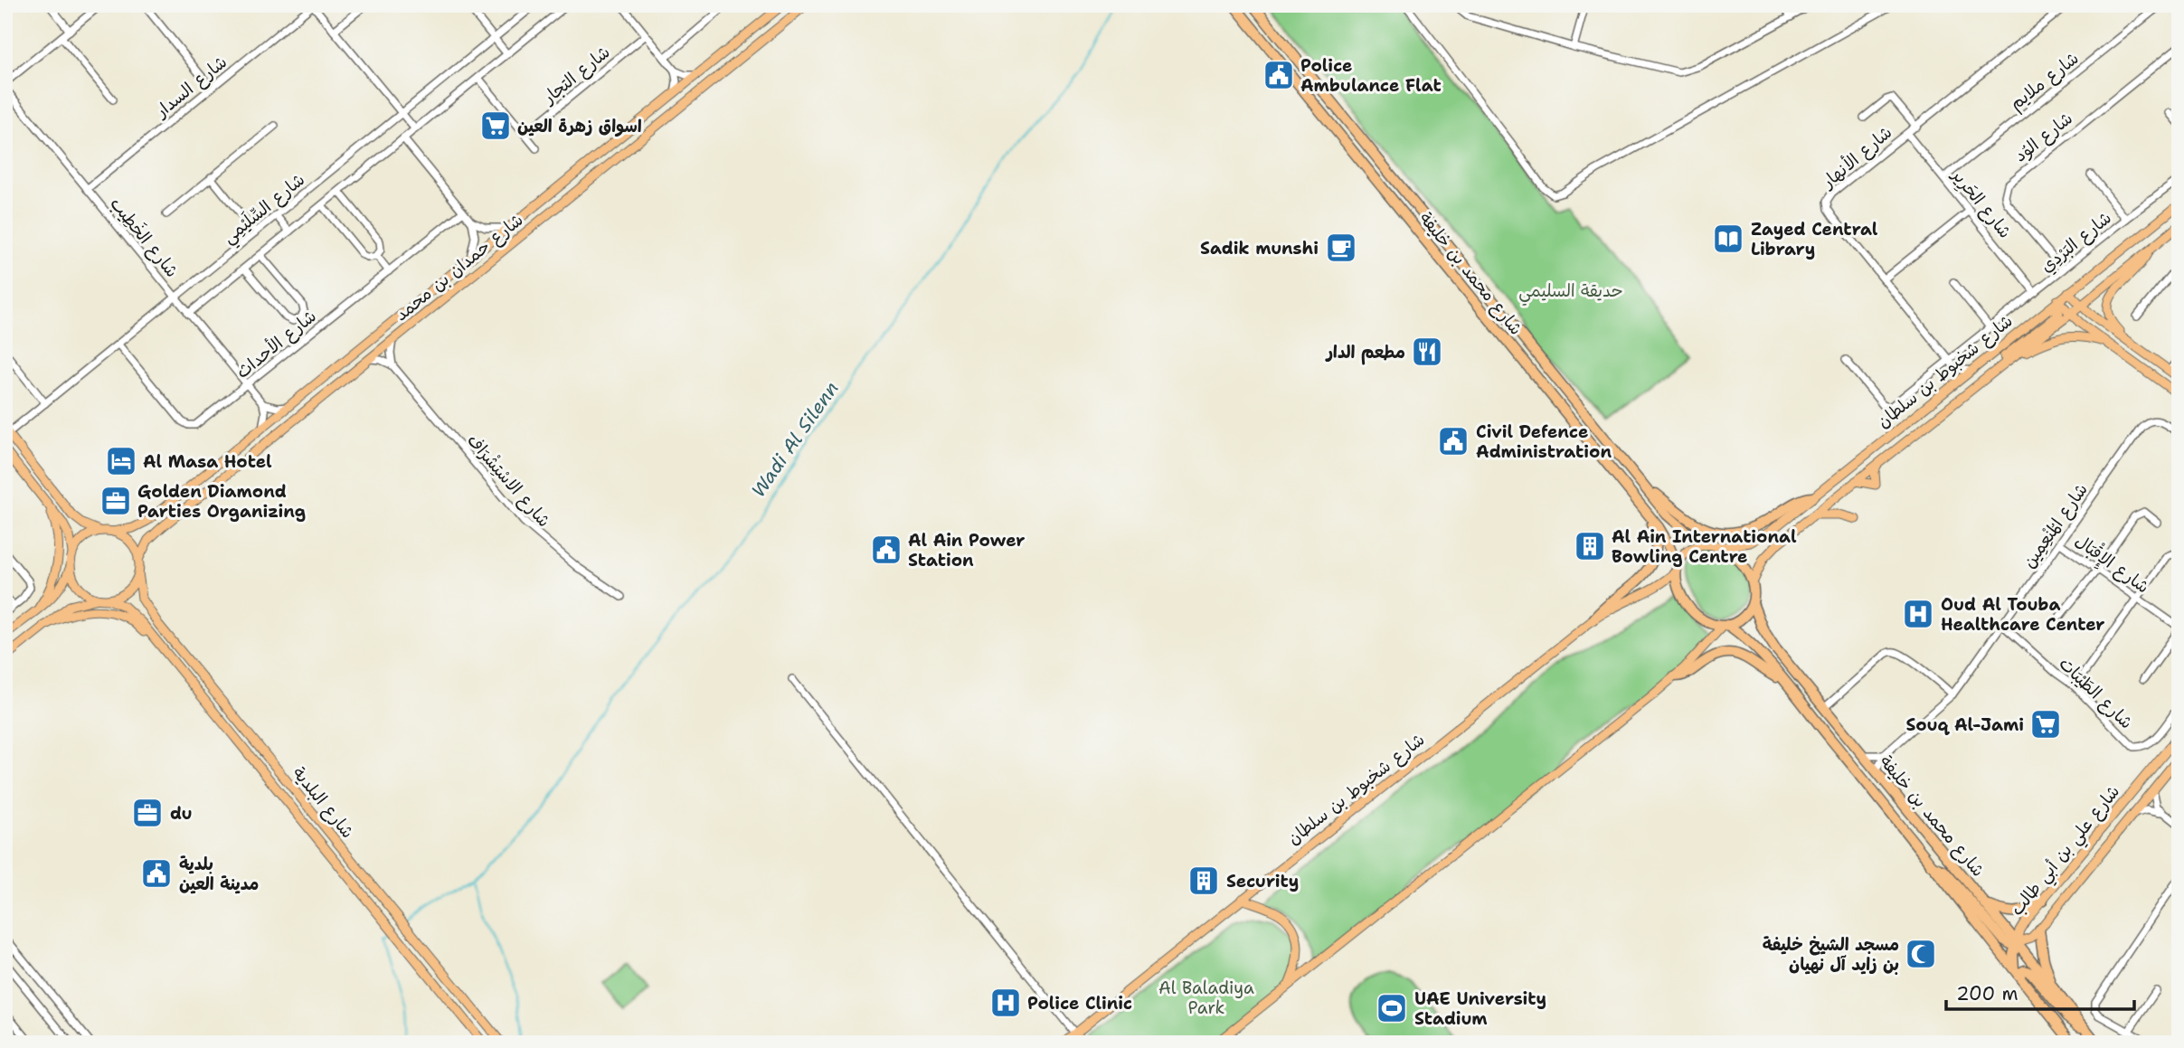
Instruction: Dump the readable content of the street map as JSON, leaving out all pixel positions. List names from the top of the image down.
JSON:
{
  "streets": {
    "highway": ["شارع محمد بن خليفة"],
    "main road": [
      "شارع حمدان بن محمد",
      "شارع شخبوط بن سلطان",
      "شارع البلدية",
      "شارع علي بن أبي طالب"
    ],
    "street": [
      "شارع التجار",
      "شارع ملايم",
      "شارع السدار",
      "شارع الوُد",
      "شارع الأنهار",
      "شارع الحَرِير",
      "شارع السِّلَيْمِي",
      "شارع الخَطِيب",
      "شارع البَرْدِي",
      "شارع الأحداث",
      "شارع الاسْتِشْرَاف",
      "شارع المُنْعِمِين",
      "شارع الإِقْبَال",
      "شارع الطَيْبَات"
    ]
  },
  "crossings": [
    ["شارع ملايم", "شارع الحَرِير"],
    ["شارع السدار", "شارع السِّلَيْمِي"],
    ["شارع السدار", "شارع الخَطِيب"],
    ["شارع الوُد", "شارع البَرْدِي"],
    ["شارع الأنهار", "شارع الحَرِير"],
    ["شارع الأنهار", "شارع البَرْدِي"],
    ["شارع الحَرِير", "شارع البَرْدِي"],
    ["شارع السِّلَيْمِي", "شارع الخَطِيب"],
    ["شارع السِّلَيْمِي", "شارع الأحداث"],
    ["شارع الخَطِيب", "شارع الأحداث"],
    ["شارع حمدان بن محمد", "شارع البلدية"],
    ["شارع محمد بن خليفة", "شارع شخبوط بن سلطان"],
    ["شارع محمد بن خليفة", "شارع المُنْعِمِين"],
    ["شارع محمد بن خليفة", "شارع علي بن أبي طالب"],
    ["شارع المُنْعِمِين", "شارع الإِقْبَال"],
    ["شارع المُنْعِمِين", "شارع الطَيْبَات"]
  ],
  "water": ["Wadi Al Silenn"],
  "parks": ["حديقة السليمي", "Al Baladiya Park"],
  "places": {
    "public building": [
      "Police Ambulance Flat",
      "Civil Defence Administration",
      "Al Ain Power Station",
      "بلدية مدينة العين"
    ],
    "supermarket": ["اسواق زهرة العين", "Souq Al-Jami"],
    "library": ["Zayed Central Library"],
    "cafe": ["Sadik munshi"],
    "restaurant": ["مطعم الدار"],
    "hotel": ["Al Masa Hotel"],
    "office": ["Golden Diamond Parties Organizing", "du"],
    "building": ["Al Ain International Bowling Centre", "Security"],
    "hospital": ["Oud Al Touba Healthcare Center", "Police Clinic"],
    "mosque": ["مسجد الشيخ خليفة بن زايد آل نهيان"],
    "sports": ["UAE University Stadium"]
  },
  "scale_bar": "200 m"
}
